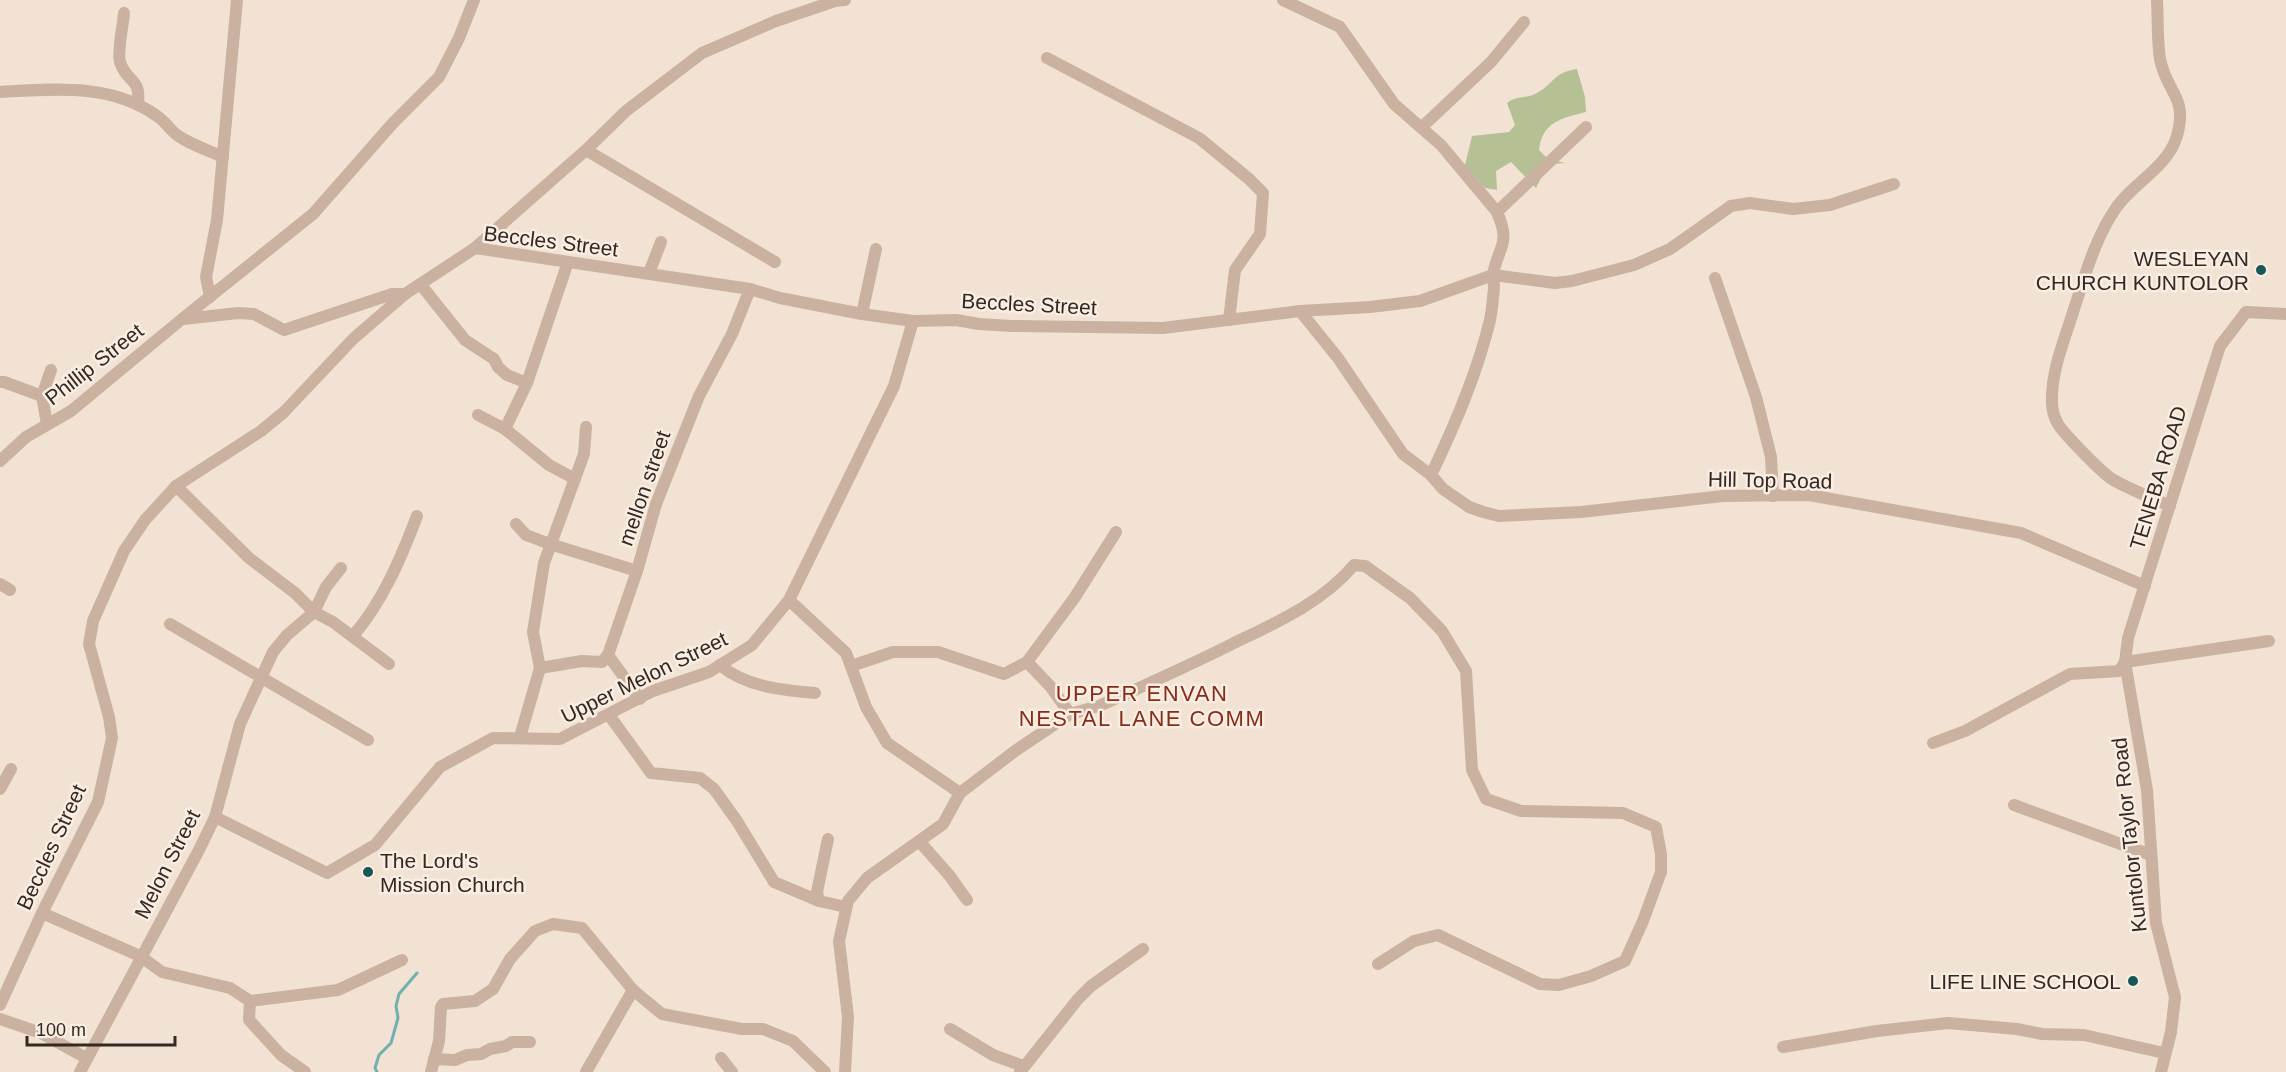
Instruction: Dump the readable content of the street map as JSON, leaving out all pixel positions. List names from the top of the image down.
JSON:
{
  "streets": {
    "street": [
      "Beccles Street",
      "Phillip Street",
      "TENEBA ROAD",
      "Hill Top Road",
      "mellon street",
      "Upper Melon Street",
      "Kuntolor Taylor Road",
      "Melon Street"
    ]
  },
  "crossings": [
    ["Beccles Street", "Hill Top Road"],
    ["Beccles Street", "mellon street"],
    ["Beccles Street", "Upper Melon Street"],
    ["TENEBA ROAD", "Hill Top Road"],
    ["TENEBA ROAD", "Kuntolor Taylor Road"],
    ["Upper Melon Street", "Melon Street"]
  ],
  "districts": ["UPPER ENVAN NESTAL LANE COMM"],
  "places": ["WESLEYAN CHURCH KUNTOLOR", "The Lord's Mission Church", "LIFE LINE SCHOOL"],
  "scale_bar": "100 m"
}
